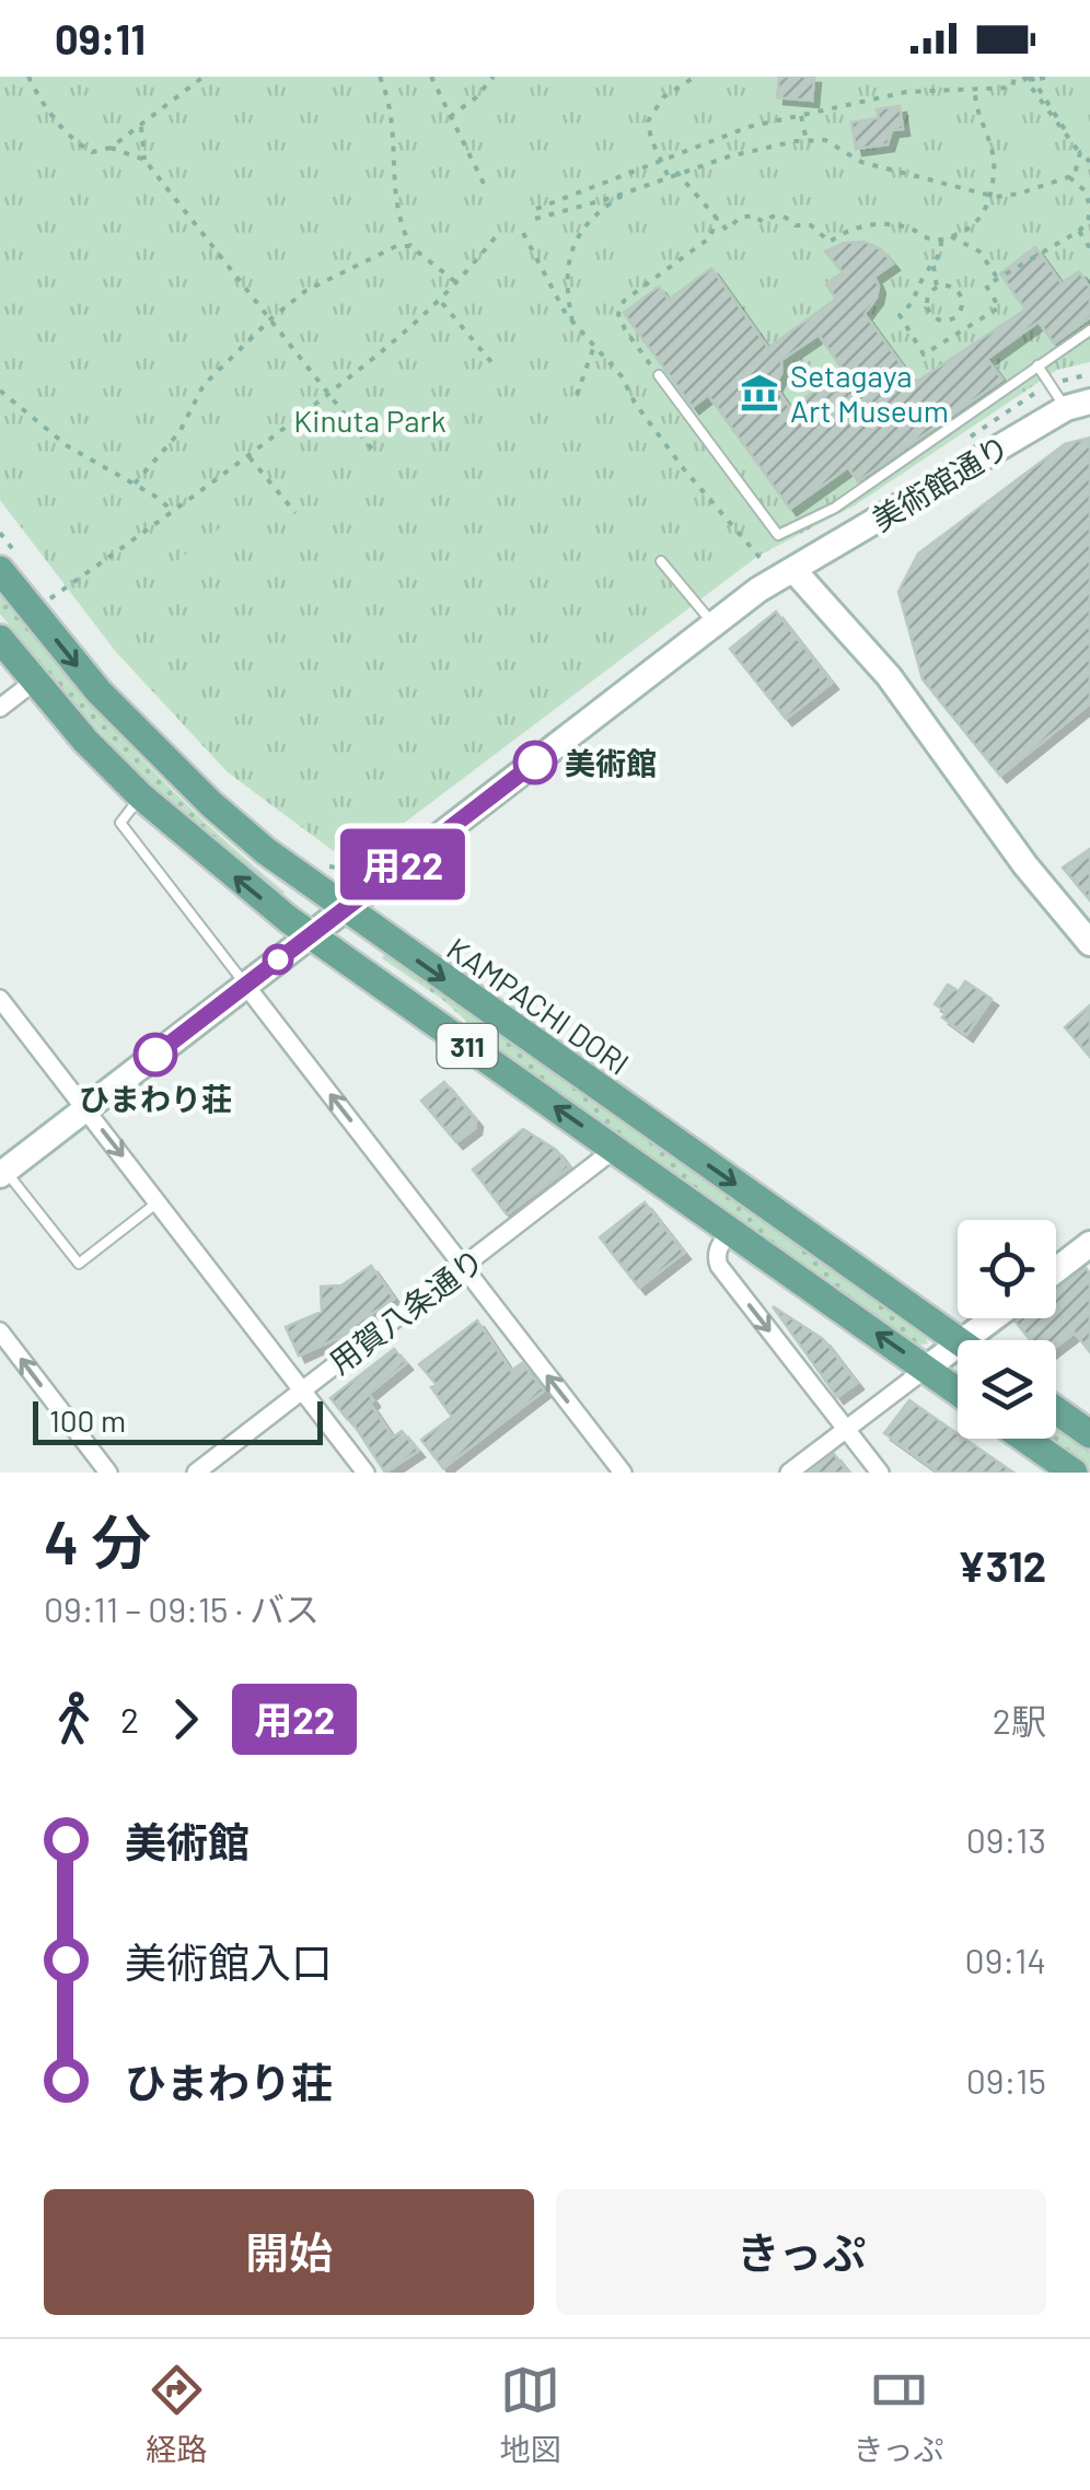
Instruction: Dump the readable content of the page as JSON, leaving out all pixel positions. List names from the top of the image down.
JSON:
{
  "streets": {
    "main road": ["KAMPACHI DORI", "311"],
    "street": ["美術館通り", "用賀八条通り"]
  },
  "crossings": [
    ["美術館通り", "KAMPACHI DORI"],
    ["美術館通り", "311"],
    ["311", "用賀八条通り"]
  ],
  "parks": ["Kinuta Park"],
  "places": {
    "museum": ["Setagaya Art Museum"],
    "other": ["美術館", "ひまわり荘"]
  },
  "lines": ["bus line 用22"],
  "scale_bar": "100 m",
  "page": {
    "status": "09:11",
    "on_map": "用22",
    "scale": "100 m",
    "heading": ["4 分", "09:11 – 09:15 · バス", "¥312"],
    "legs": ["2", "用22", "2駅"],
    "list": [
      {
        "name": "美術館",
        "value": "09:13"
      },
      {
        "name": "美術館入口",
        "value": "09:14"
      },
      {
        "name": "ひまわり荘",
        "value": "09:15"
      }
    ],
    "buttons": ["開始", "きっぷ"],
    "tabs": ["経路", "地図", "きっぷ"]
  }
}
